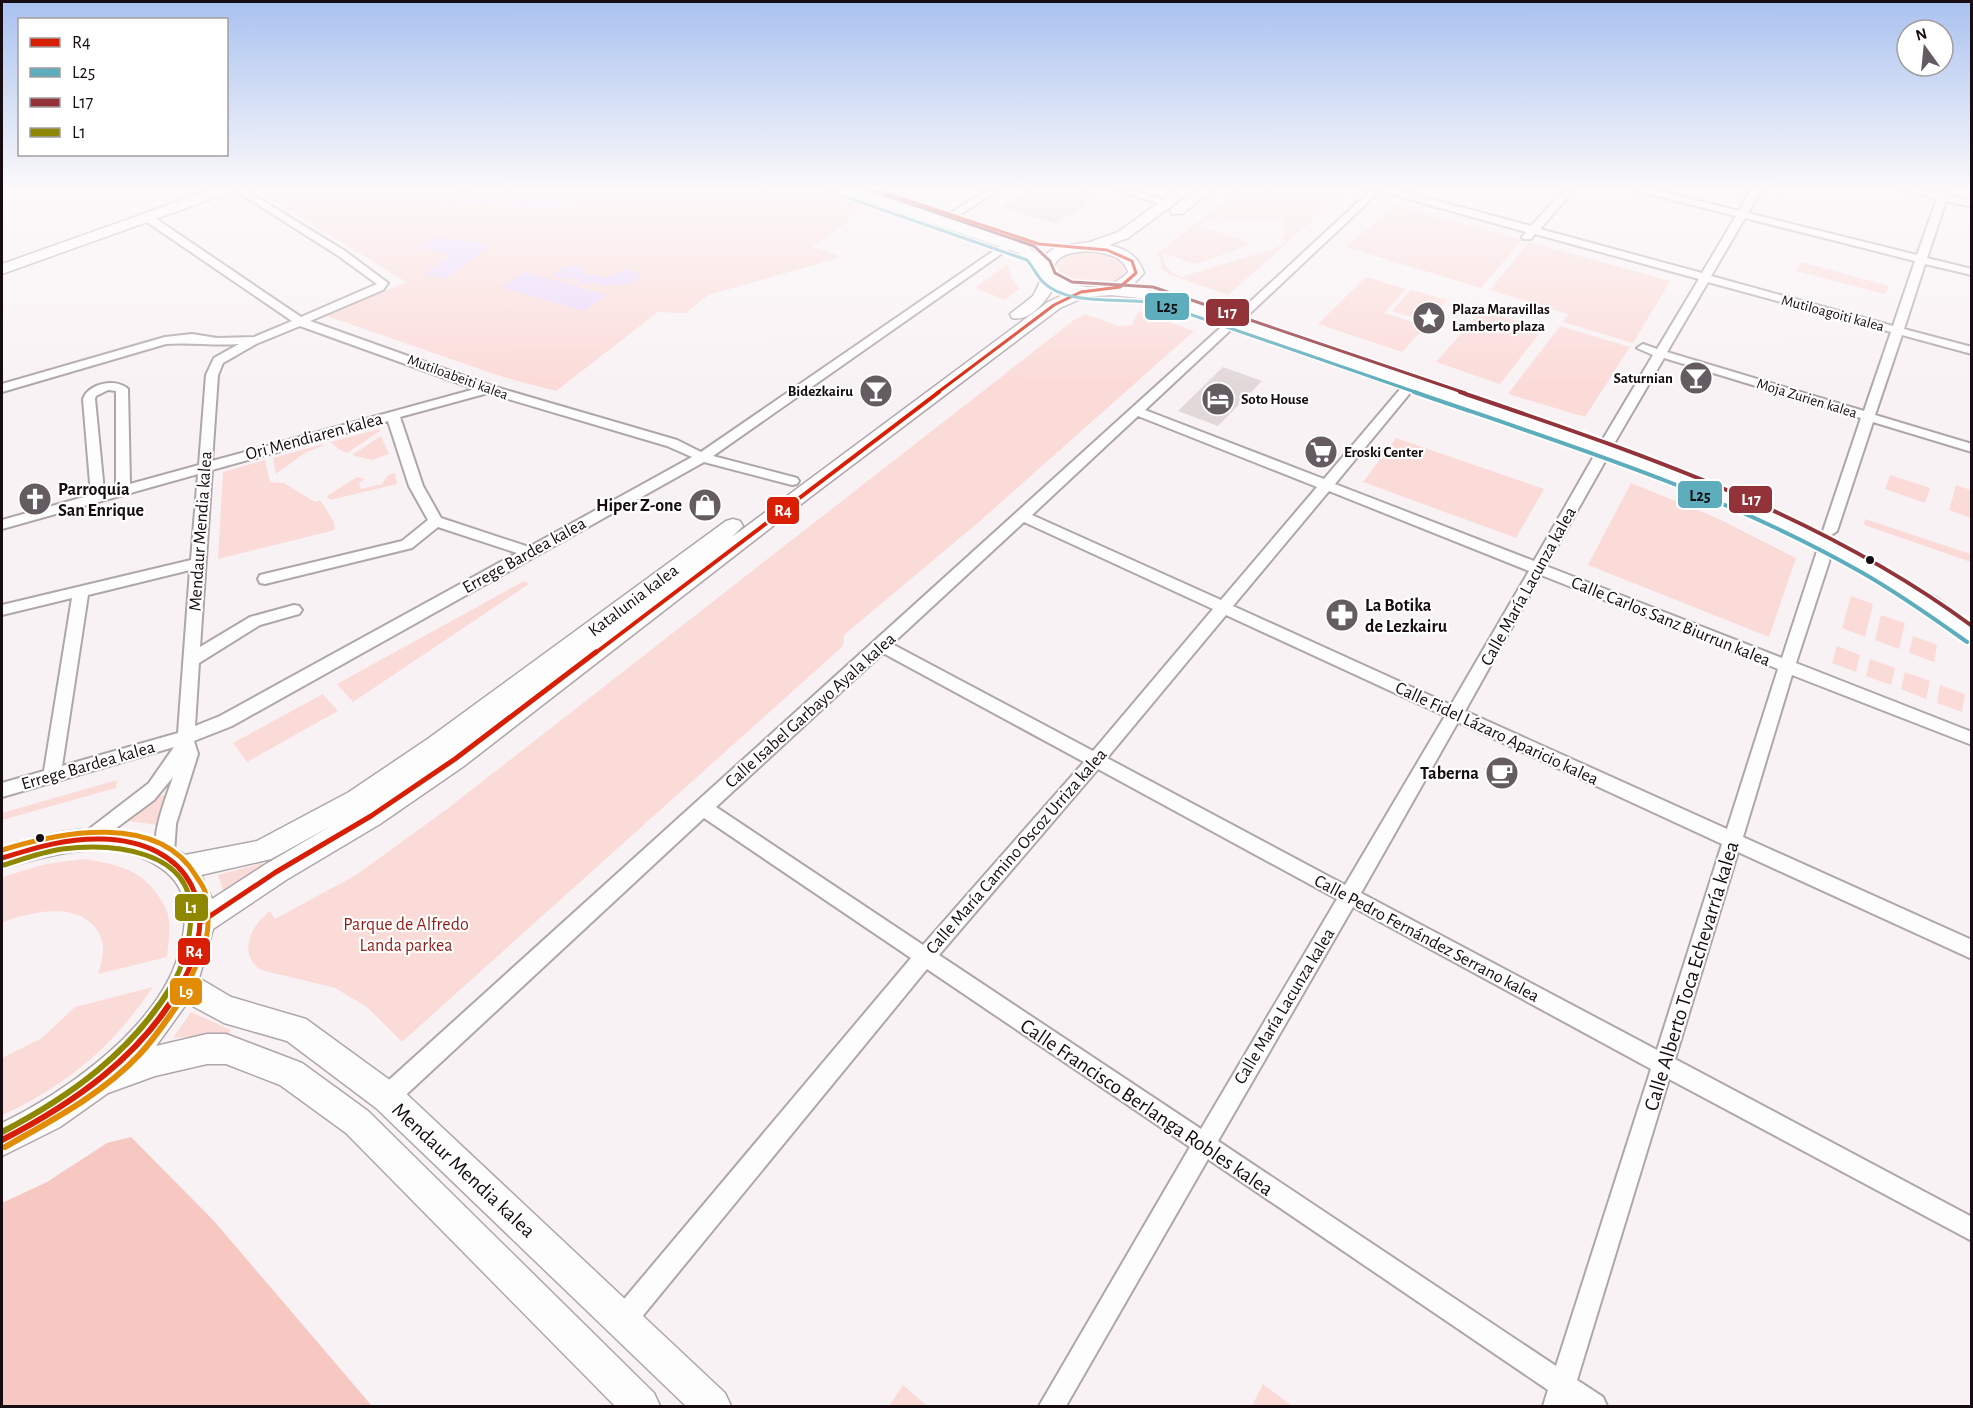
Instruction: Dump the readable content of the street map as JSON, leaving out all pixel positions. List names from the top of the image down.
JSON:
{
  "streets": {
    "main road": ["Mendaur Mendia kalea", "Katalunia kalea"],
    "street": [
      "Mutiloagoiti kalea",
      "Mutiloabeiti kalea",
      "Moja Zurien kalea",
      "Ori Mendiaren kalea",
      "Errege Bardea kalea",
      "Calle María Lacunza kalea",
      "Calle Carlos Sanz Biurrun kalea",
      "Calle Isabel Garbayo Ayala kalea",
      "Calle Fidel Lázaro Aparicio kalea",
      "Calle María Camino Oscoz Urriza kalea",
      "Calle Pedro Fernández Serrano kalea",
      "Calle Alberto Toca Echevarría kalea",
      "Calle Francisco Berlanga Robles kalea"
    ]
  },
  "crossings": [
    ["Mutiloagoiti kalea", "Calle María Lacunza kalea"],
    ["Mutiloagoiti kalea", "Calle Alberto Toca Echevarría kalea"],
    ["Mutiloabeiti kalea", "Ori Mendiaren kalea"],
    ["Mutiloabeiti kalea", "Errege Bardea kalea"],
    ["Mutiloabeiti kalea", "Katalunia kalea"],
    ["Moja Zurien kalea", "Calle María Lacunza kalea"],
    ["Moja Zurien kalea", "Calle Alberto Toca Echevarría kalea"],
    ["Ori Mendiaren kalea", "Mendaur Mendia kalea"],
    ["Mendaur Mendia kalea", "Errege Bardea kalea"],
    ["Mendaur Mendia kalea", "Katalunia kalea"],
    ["Mendaur Mendia kalea", "Calle Isabel Garbayo Ayala kalea"],
    ["Mendaur Mendia kalea", "Calle María Camino Oscoz Urriza kalea"],
    ["Calle María Lacunza kalea", "Calle Carlos Sanz Biurrun kalea"],
    ["Calle María Lacunza kalea", "Calle Fidel Lázaro Aparicio kalea"],
    ["Calle María Lacunza kalea", "Calle Pedro Fernández Serrano kalea"],
    ["Calle María Lacunza kalea", "Calle Francisco Berlanga Robles kalea"],
    ["Calle Carlos Sanz Biurrun kalea", "Calle Isabel Garbayo Ayala kalea"],
    ["Calle Carlos Sanz Biurrun kalea", "Calle María Camino Oscoz Urriza kalea"],
    ["Calle Carlos Sanz Biurrun kalea", "Calle Alberto Toca Echevarría kalea"],
    ["Calle Isabel Garbayo Ayala kalea", "Calle Fidel Lázaro Aparicio kalea"],
    ["Calle Isabel Garbayo Ayala kalea", "Calle Pedro Fernández Serrano kalea"],
    ["Calle Isabel Garbayo Ayala kalea", "Calle Francisco Berlanga Robles kalea"],
    ["Calle Fidel Lázaro Aparicio kalea", "Calle María Camino Oscoz Urriza kalea"],
    ["Calle Fidel Lázaro Aparicio kalea", "Calle Alberto Toca Echevarría kalea"],
    ["Calle María Camino Oscoz Urriza kalea", "Calle Pedro Fernández Serrano kalea"],
    ["Calle María Camino Oscoz Urriza kalea", "Calle Francisco Berlanga Robles kalea"],
    ["Calle Pedro Fernández Serrano kalea", "Calle Alberto Toca Echevarría kalea"],
    ["Calle Alberto Toca Echevarría kalea", "Calle Francisco Berlanga Robles kalea"]
  ],
  "parks": ["Parque de Alfredo Landa parkea"],
  "places": {
    "place": ["Plaza Maravillas Lamberto plaza"],
    "bar": ["Saturnian", "Bidezkairu"],
    "hotel": ["Soto House"],
    "supermarket": ["Eroski Center"],
    "church": ["Parroquia San Enrique"],
    "shop": ["Hiper Z-one"],
    "pharmacy": ["La Botika de Lezkairu"],
    "cafe": ["Taberna"]
  },
  "lines": [
    "transit line R4",
    "transit line L25",
    "transit line L17",
    "transit line L9",
    "transit line L1"
  ],
  "legend": [
    "R4",
    "L25",
    "L17",
    "L1"
  ],
  "north": "top"
}
